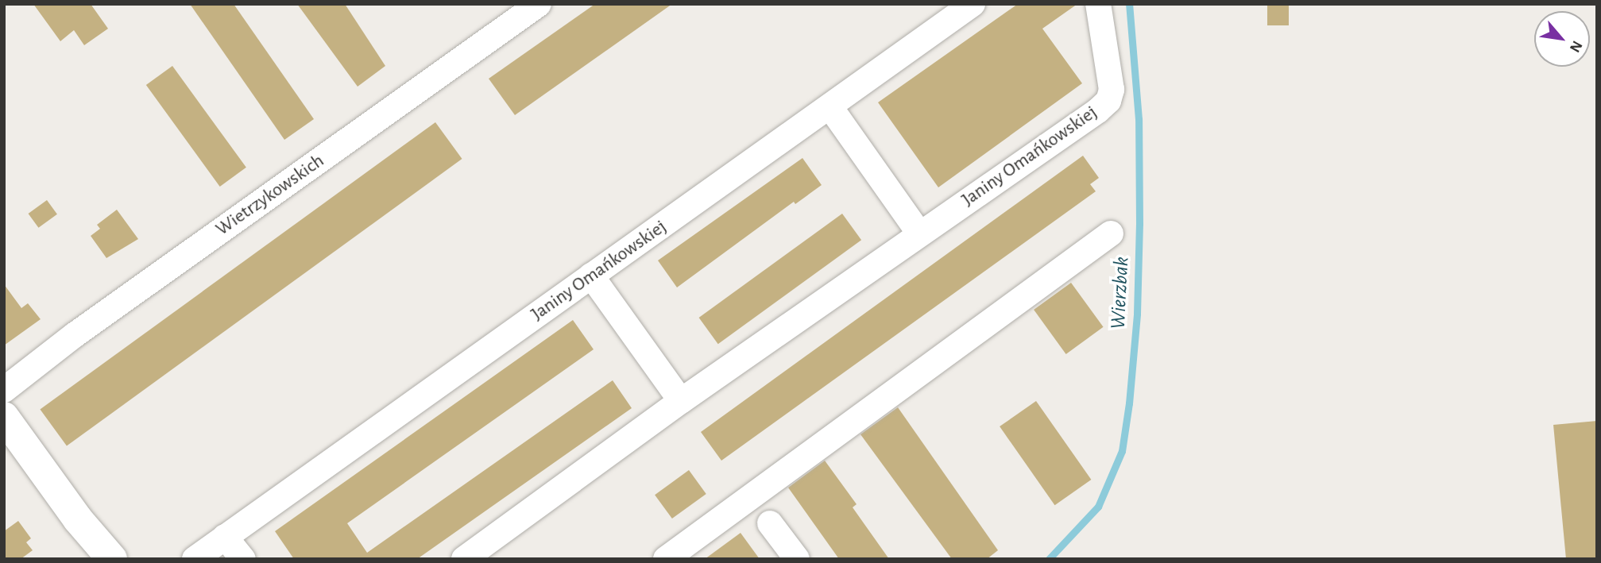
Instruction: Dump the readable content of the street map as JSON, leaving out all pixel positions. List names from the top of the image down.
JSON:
{
  "streets": {
    "street": ["Janiny Omańkowskiej", "Wietrzykowskich"]
  },
  "water": ["Wierzbak"],
  "north": "bottom right"
}
